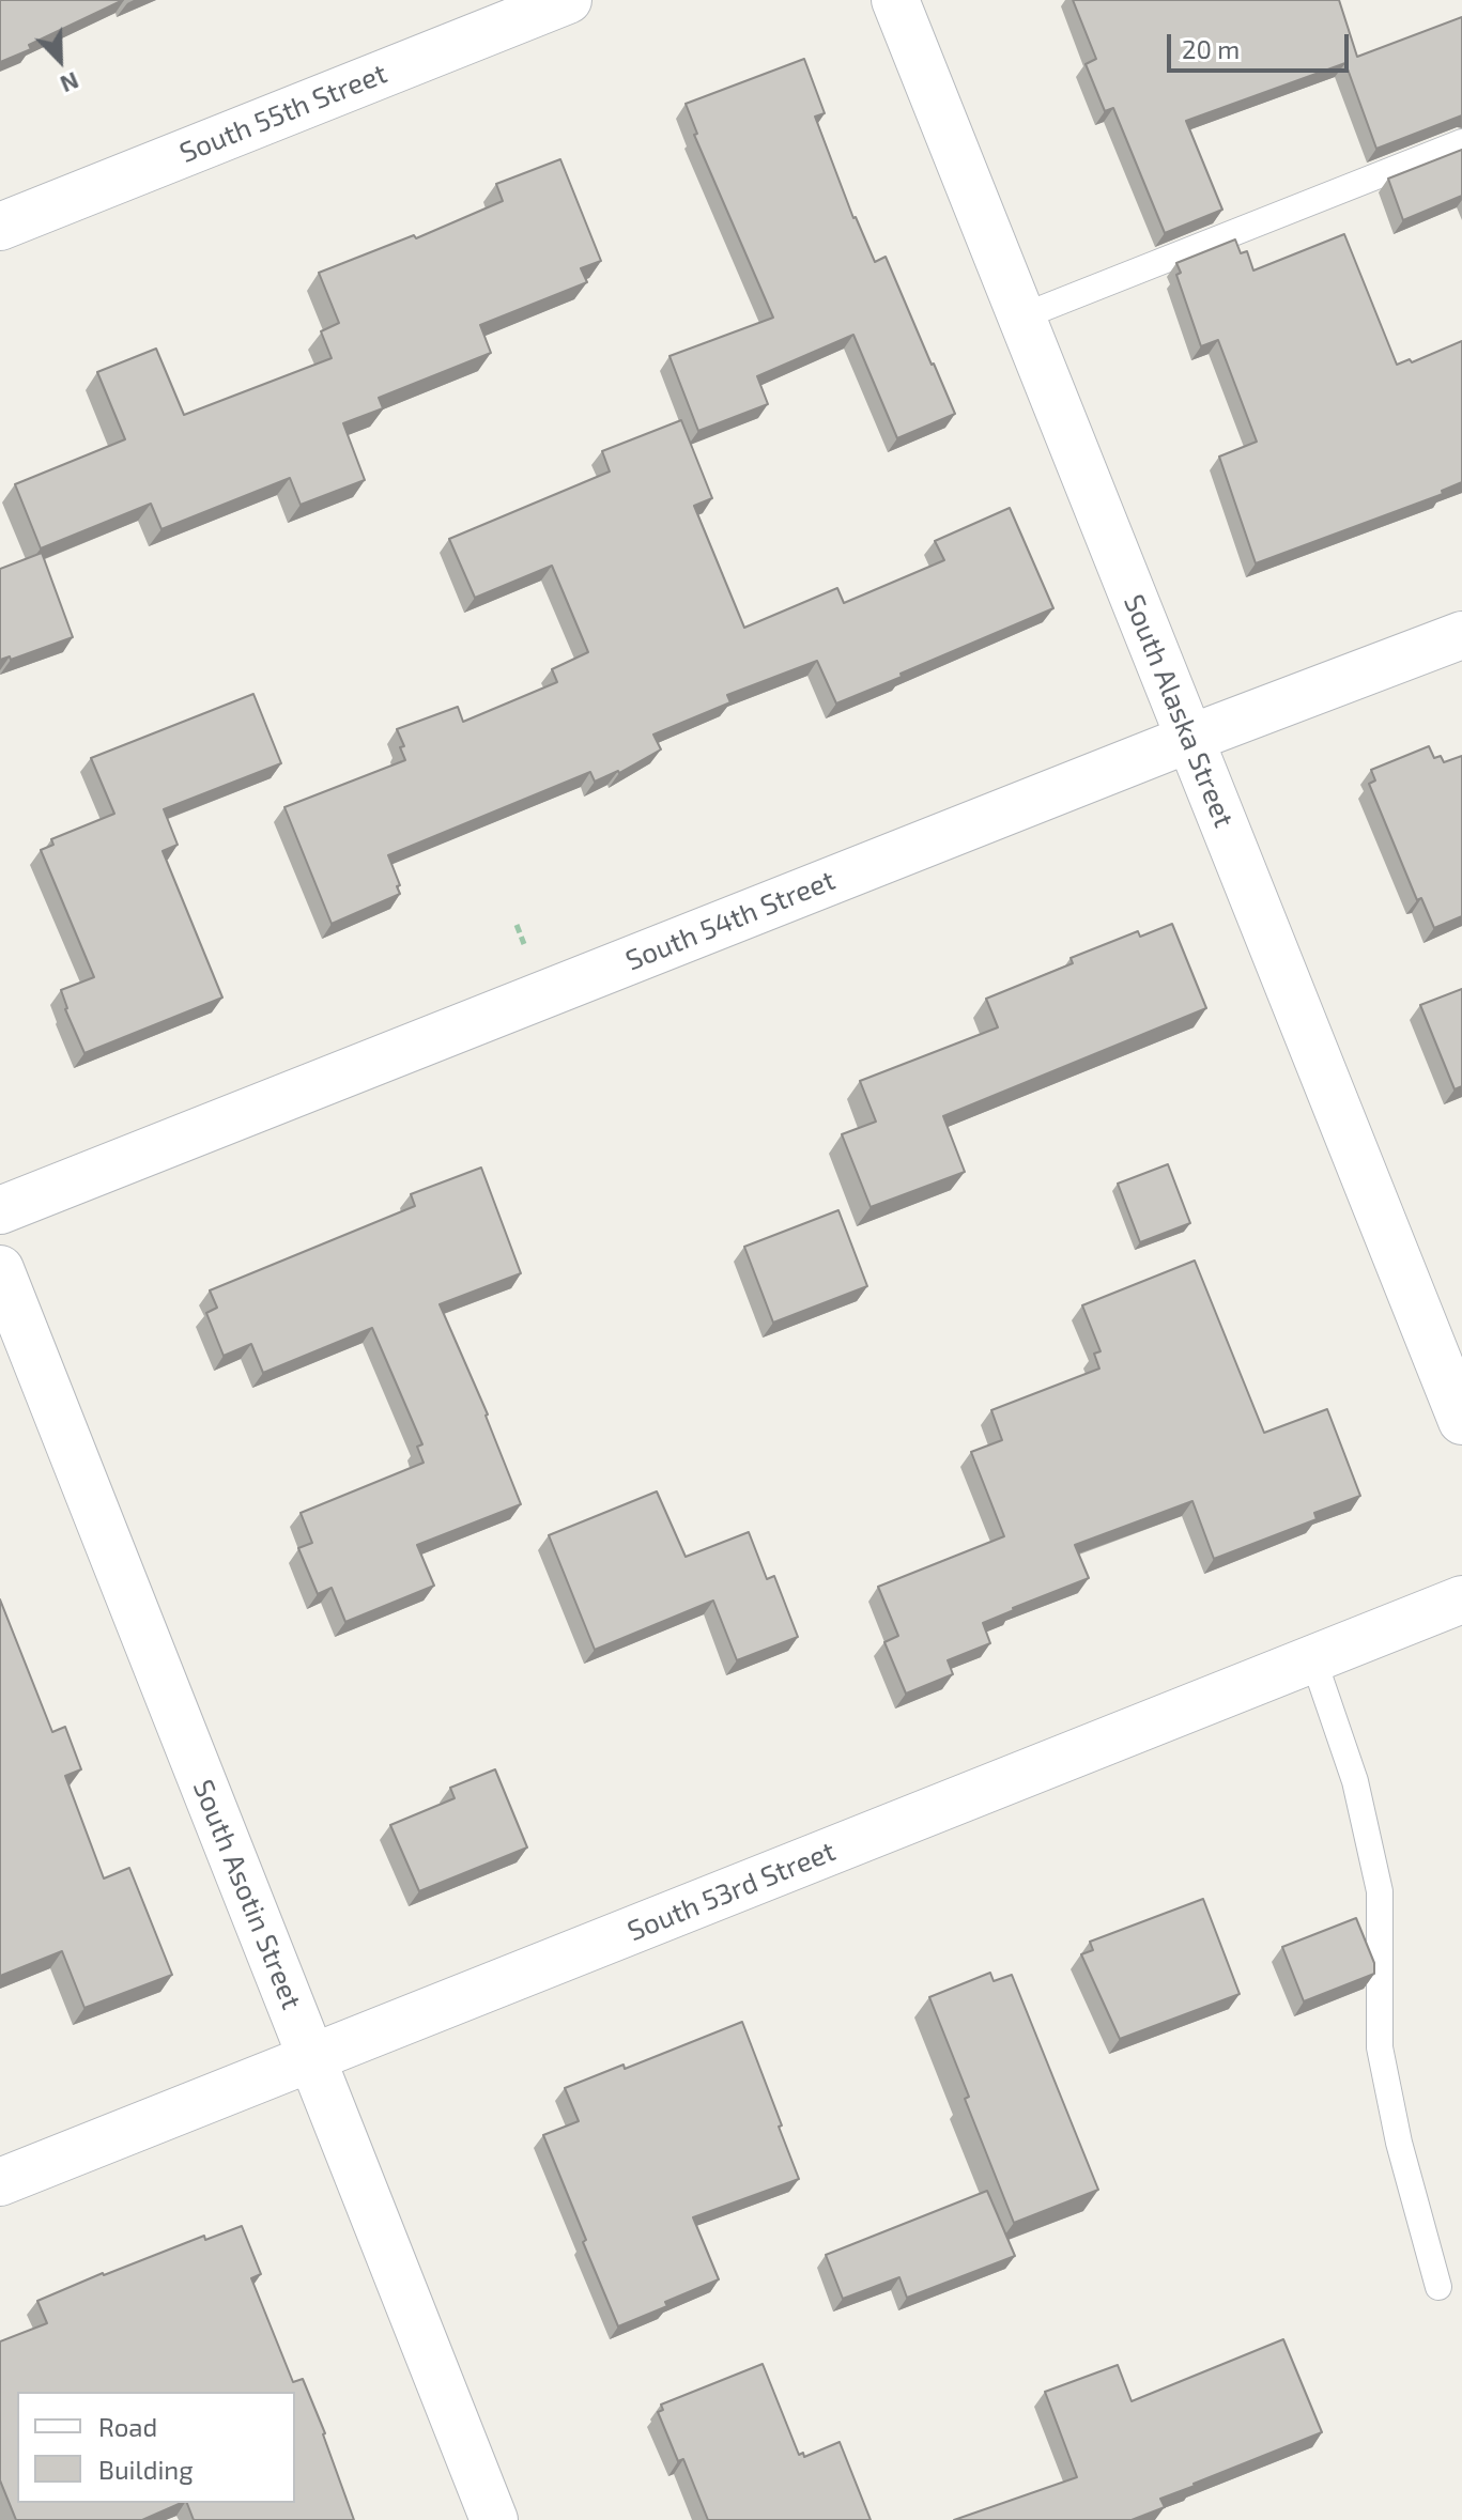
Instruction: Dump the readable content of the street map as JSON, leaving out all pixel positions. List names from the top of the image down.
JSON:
{
  "streets": {
    "street": [
      "South 55th Street",
      "South Alaska Street",
      "South 54th Street",
      "South 53rd Street",
      "South Asotin Street"
    ]
  },
  "crossings": [
    ["South Alaska Street", "South 54th Street"],
    ["South 53rd Street", "South Asotin Street"]
  ],
  "legend": ["Road", "Building"],
  "scale_bar": "20 m",
  "north": "bottom right"
}
